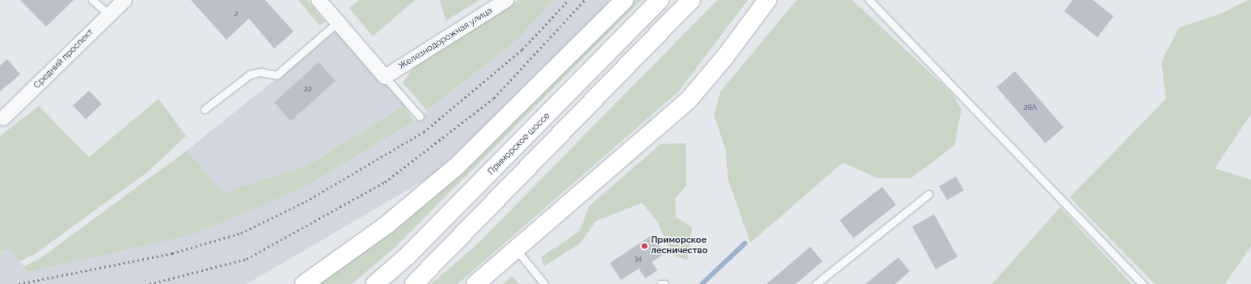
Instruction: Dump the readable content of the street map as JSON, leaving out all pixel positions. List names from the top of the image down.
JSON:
{
  "streets": {
    "street": ["Железнодорожная улица", "Средний проспект", "Приморское шоссе"]
  },
  "places": ["Приморское лесничество"],
  "house_numbers": [
    "2",
    "22",
    "28А",
    "34"
  ]
}
